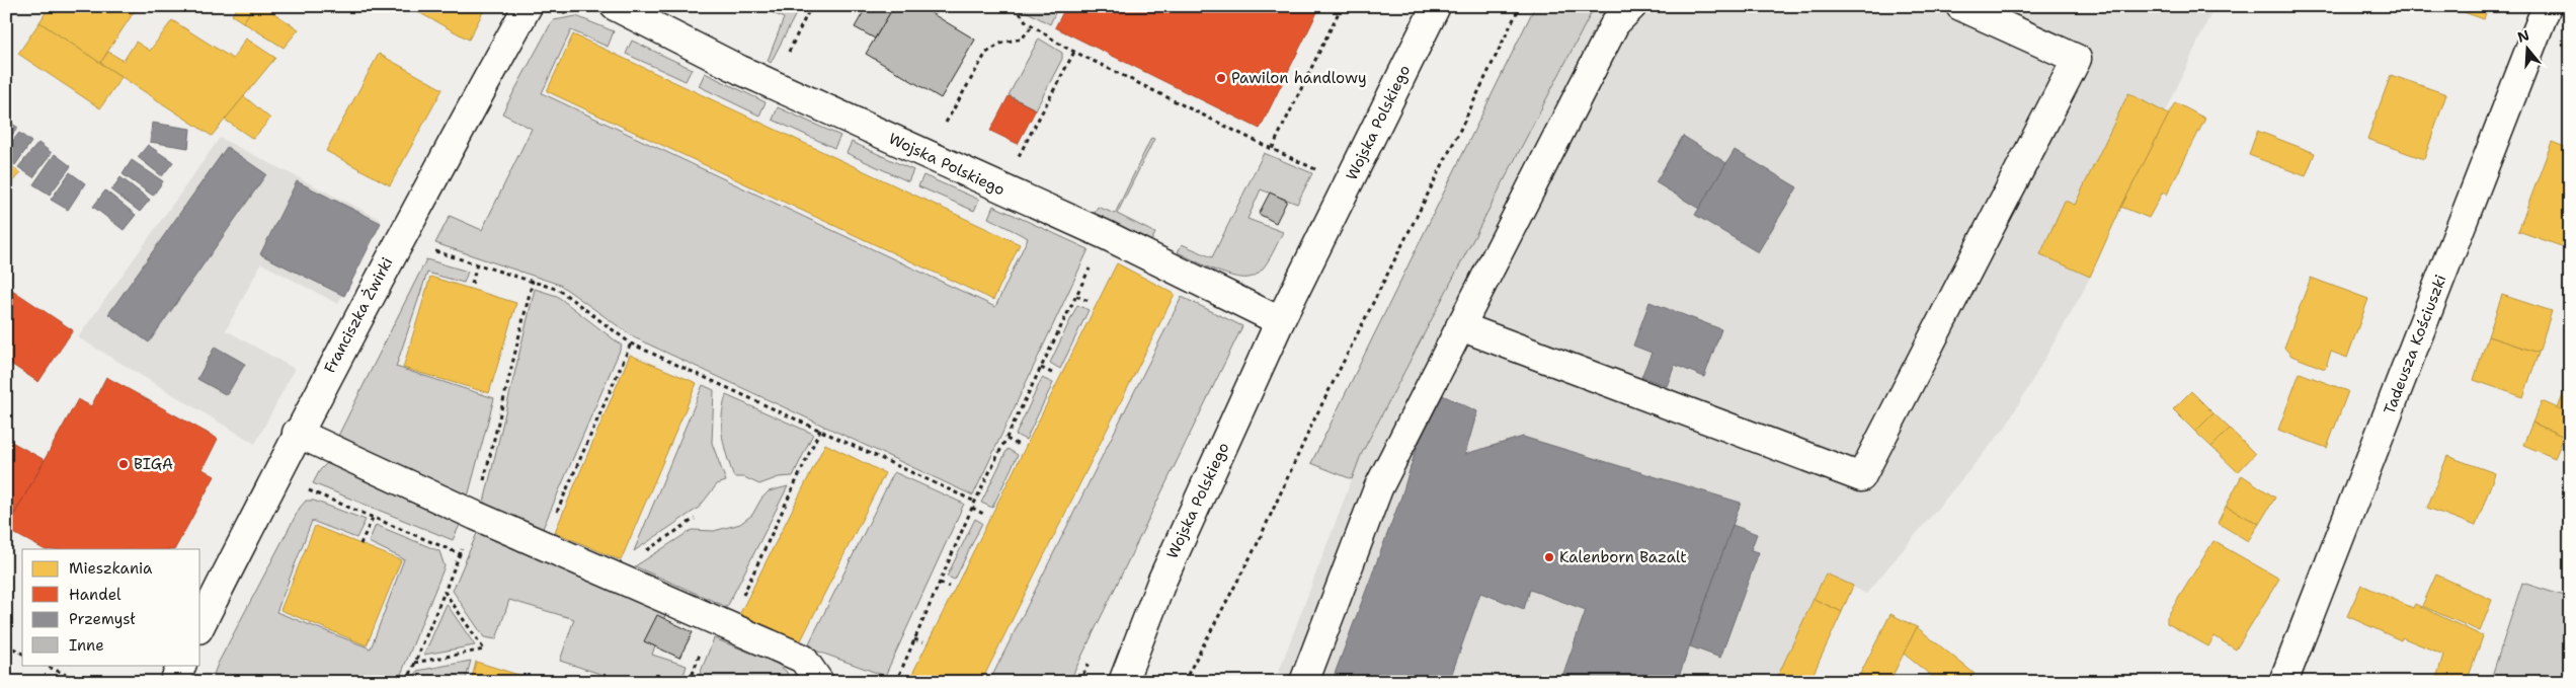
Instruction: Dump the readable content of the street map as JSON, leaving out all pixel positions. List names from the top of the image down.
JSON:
{
  "streets": {
    "street": ["Wojska Polskiego", "Franciszka Żwirki", "Tadeusza Kościuszki"]
  },
  "places": ["Pawilon handlowy", "BIGA", "Kalenborn Bazalt"],
  "legend": [
    "Mieszkania",
    "Handel",
    "Przemysł",
    "Inne"
  ],
  "north": "top"
}
